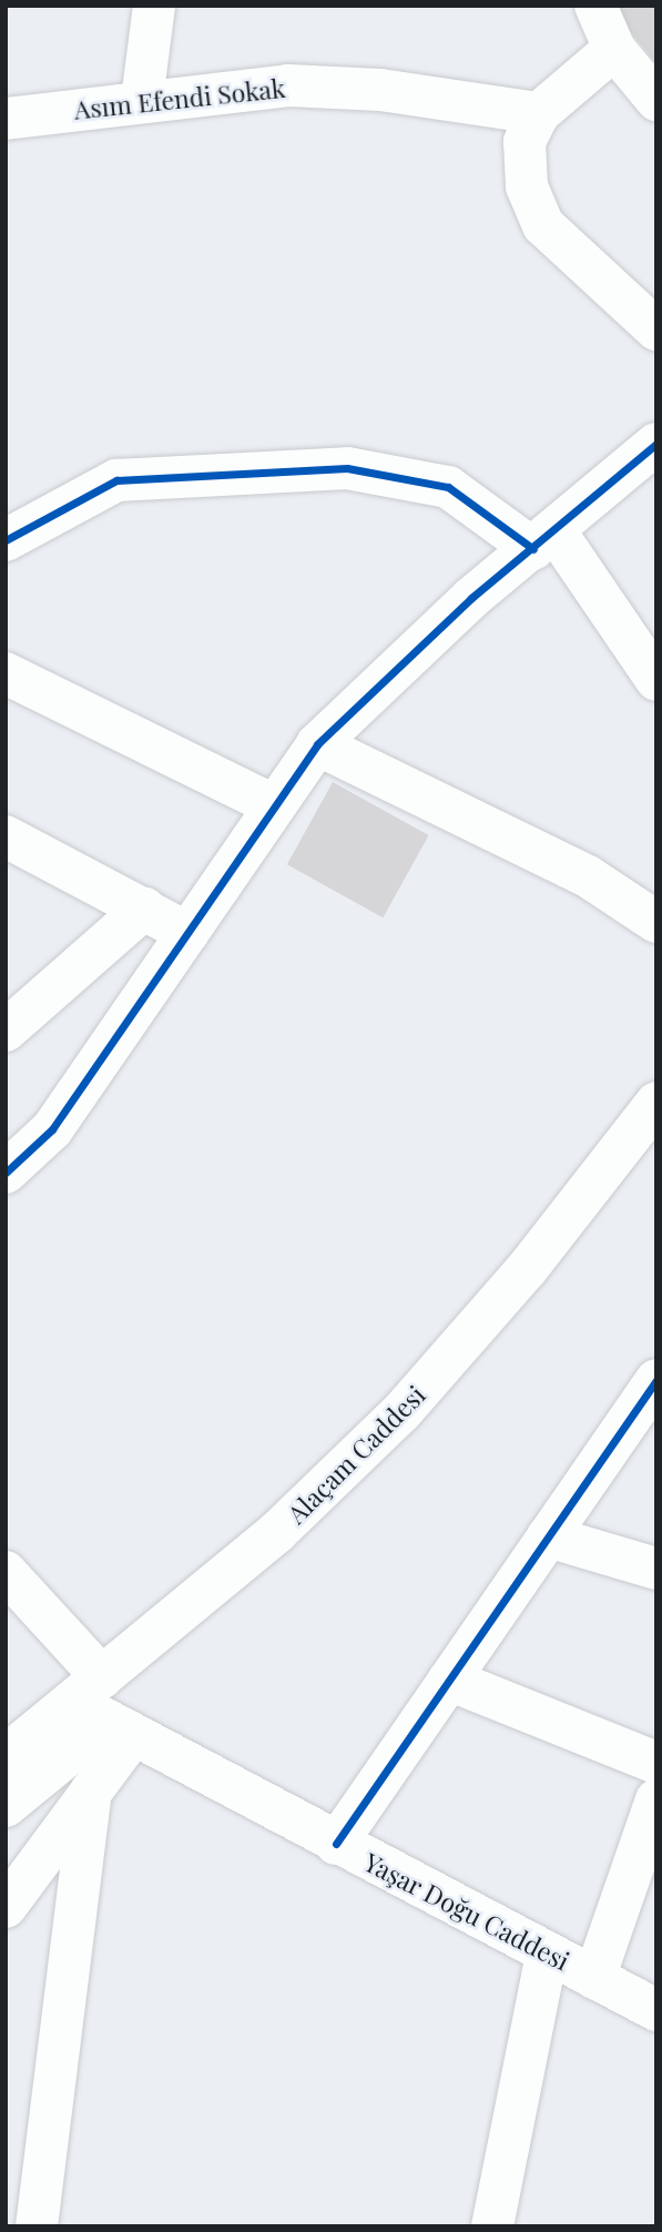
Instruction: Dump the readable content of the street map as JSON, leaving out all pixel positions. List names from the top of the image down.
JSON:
{
  "streets": {
    "street": ["Asım Efendi Sokak", "Alaçam Caddesi", "Yaşar Doğu Caddesi"]
  },
  "crossings": [
    ["Alaçam Caddesi", "Yaşar Doğu Caddesi"]
  ]
}
